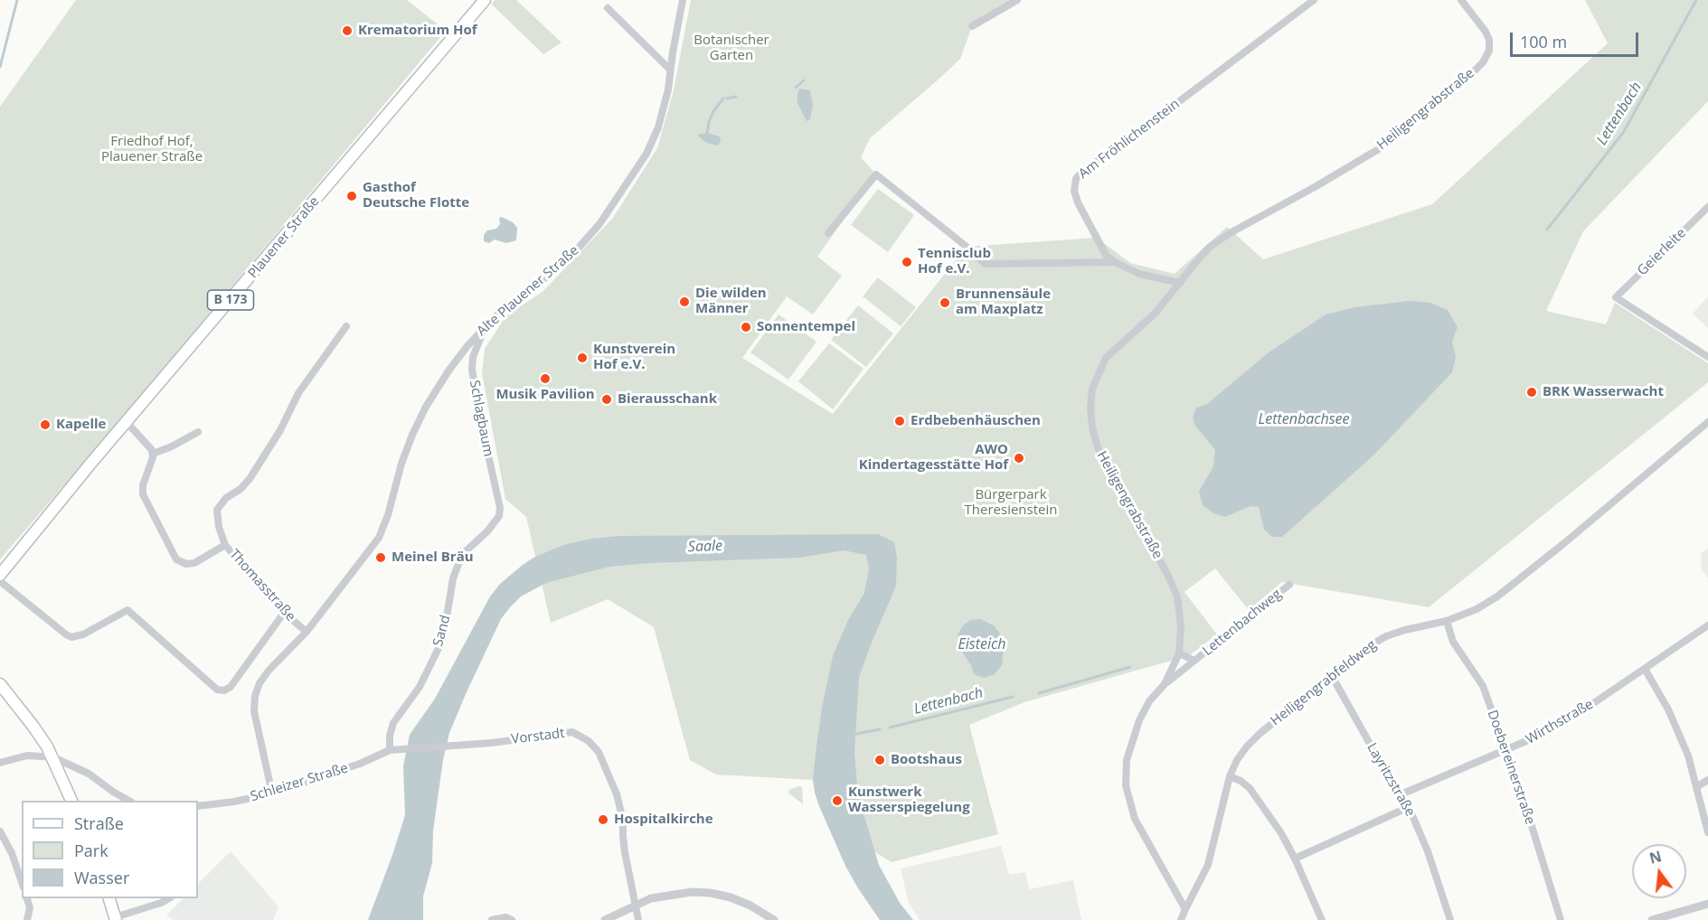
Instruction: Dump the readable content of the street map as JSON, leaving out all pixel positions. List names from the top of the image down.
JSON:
{
  "streets": {
    "main road": ["Plauener Straße", "B 173"],
    "street": [
      "Heiligengrabstraße",
      "Am Fröhlichenstein",
      "Geierleite",
      "Alte Plauener Straße",
      "Schlagbaum",
      "Thomasstraße",
      "Lettenbachweg",
      "Sand",
      "Heiligengrabfeldweg",
      "Wirthstraße",
      "Vorstadt",
      "Doebereinerstraße",
      "Layritzstraße",
      "Schleizer Straße"
    ]
  },
  "crossings": [
    ["Heiligengrabstraße", "Am Fröhlichenstein"],
    ["Heiligengrabstraße", "Lettenbachweg"],
    ["Heiligengrabstraße", "Heiligengrabfeldweg"],
    ["Alte Plauener Straße", "Schlagbaum"],
    ["Alte Plauener Straße", "Thomasstraße"],
    ["Alte Plauener Straße", "Schleizer Straße"],
    ["Schlagbaum", "Sand"],
    ["Sand", "Schleizer Straße"],
    ["Heiligengrabfeldweg", "Doebereinerstraße"],
    ["Heiligengrabfeldweg", "Layritzstraße"],
    ["Wirthstraße", "Doebereinerstraße"],
    ["Wirthstraße", "Layritzstraße"],
    ["Vorstadt", "Schleizer Straße"]
  ],
  "water": [
    "Lettenbach",
    "Lettenbachsee",
    "Saale",
    "Eisteich"
  ],
  "parks": ["Botanischer Garten", "Friedhof Hof, Plauener Straße", "Bürgerpark Theresienstein"],
  "places": [
    "Krematorium Hof",
    "Gasthof Deutsche Flotte",
    "Tennisclub Hof e.V.",
    "Die wilden Männer",
    "Brunnensäule am Maxplatz",
    "Sonnentempel",
    "Kunstverein Hof e.V.",
    "Musik Pavilion",
    "BRK Wasserwacht",
    "Bierausschank",
    "Erdbebenhäuschen",
    "Kapelle",
    "AWO Kindertagesstätte Hof",
    "Meinel Bräu",
    "Bootshaus",
    "Kunstwerk Wasserspiegelung",
    "Hospitalkirche"
  ],
  "legend": ["Straße", "Park", "Wasser"],
  "scale_bar": "100 m",
  "north": "top"
}
